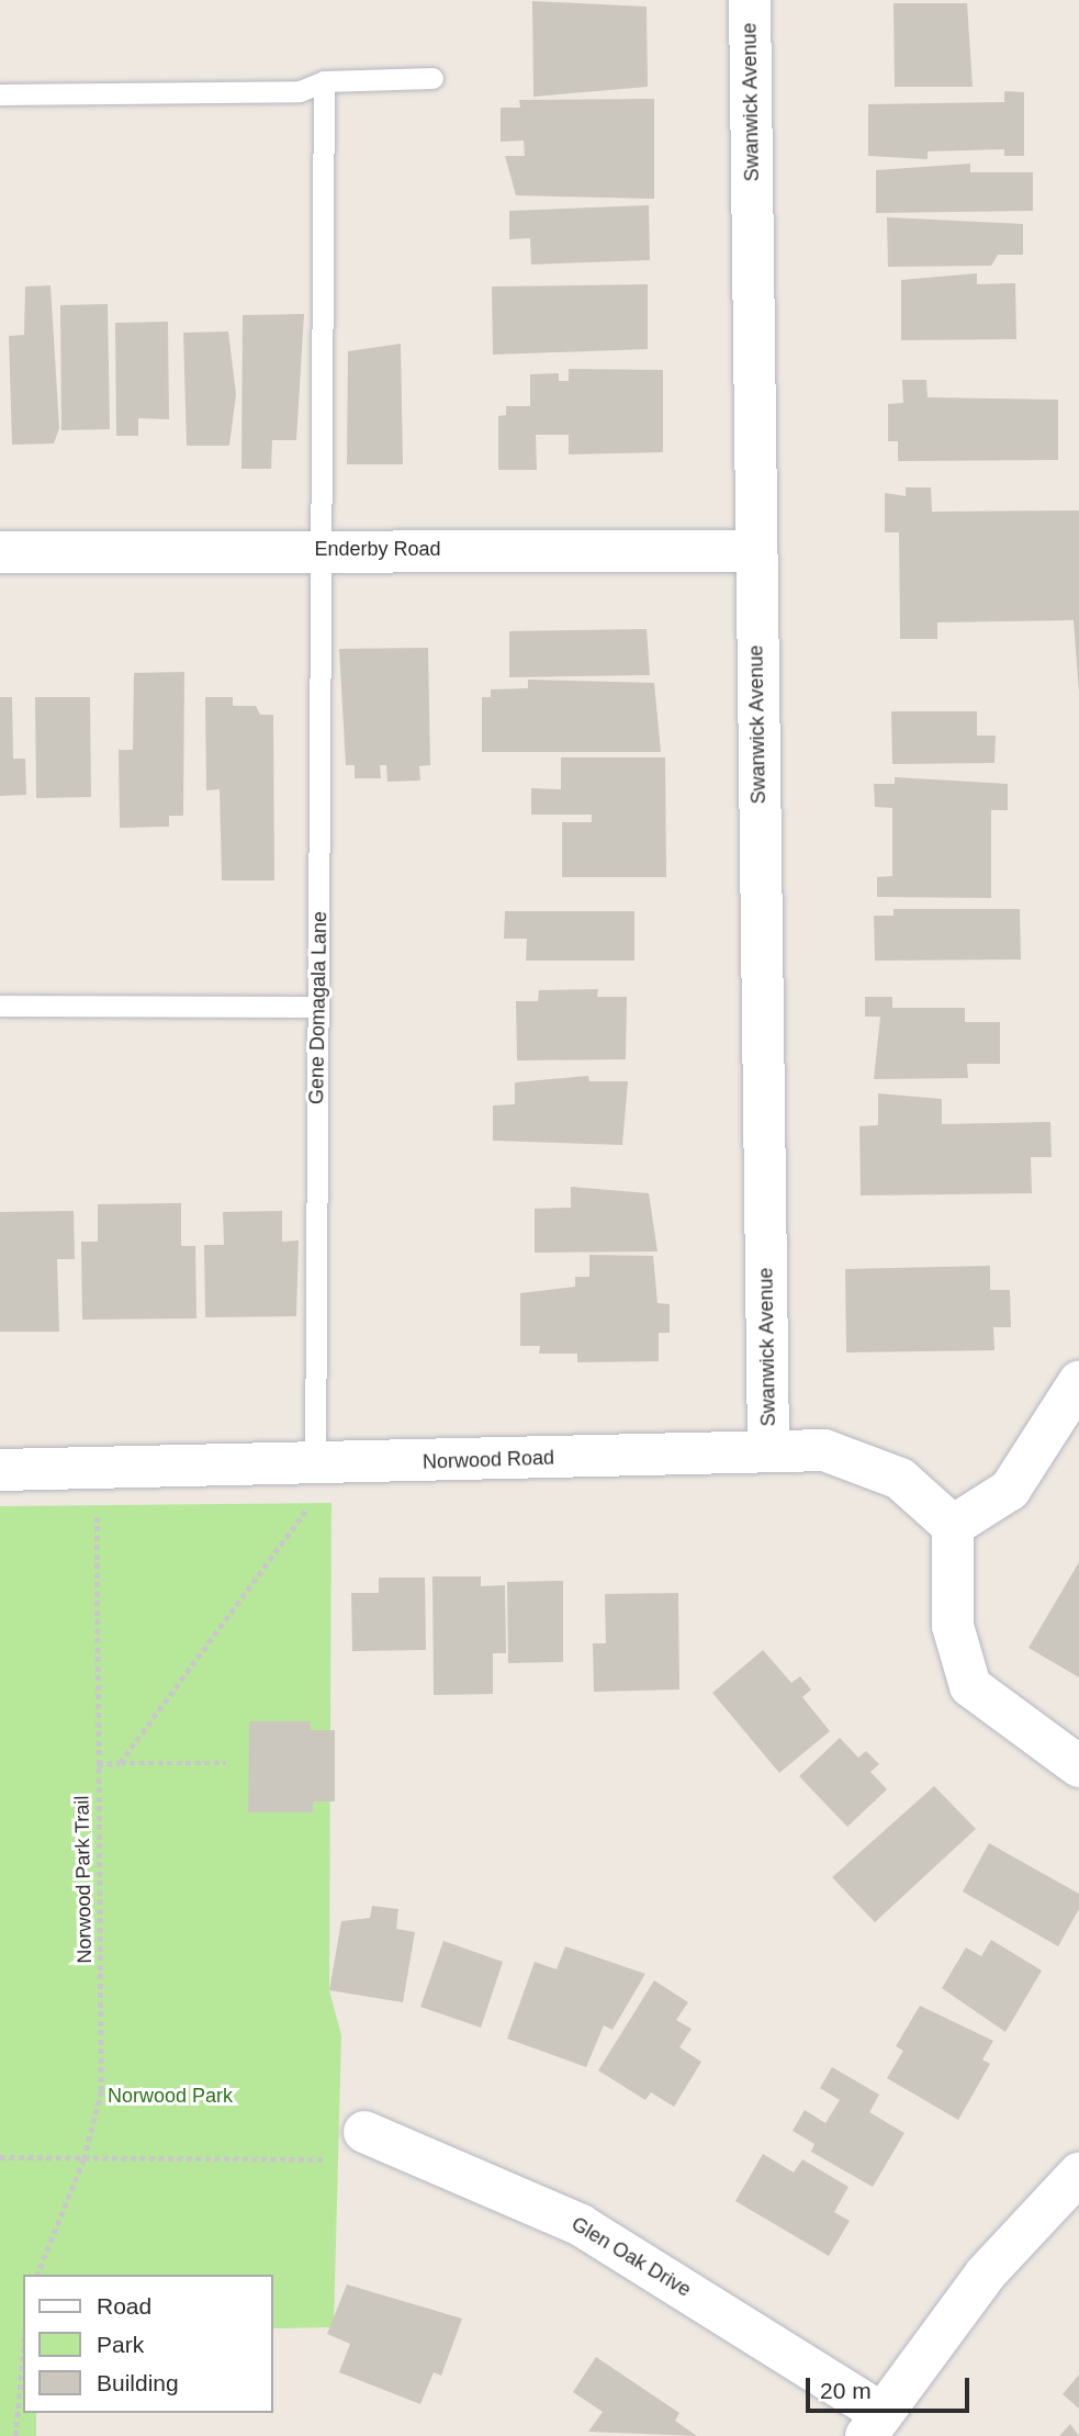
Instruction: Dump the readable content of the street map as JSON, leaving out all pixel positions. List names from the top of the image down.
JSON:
{
  "streets": {
    "street": [
      "Swanwick Avenue",
      "Enderby Road",
      "Norwood Road",
      "Glen Oak Drive"
    ],
    "lane": ["Gene Domagala Lane"],
    "path": ["Norwood Park Trail"]
  },
  "crossings": [
    ["Swanwick Avenue", "Enderby Road"],
    ["Swanwick Avenue", "Norwood Road"],
    ["Enderby Road", "Gene Domagala Lane"],
    ["Gene Domagala Lane", "Norwood Road"],
    ["Norwood Road", "Norwood Park Trail"]
  ],
  "parks": ["Norwood Park"],
  "legend": ["Road", "Park", "Building"],
  "scale_bar": "20 m"
}
